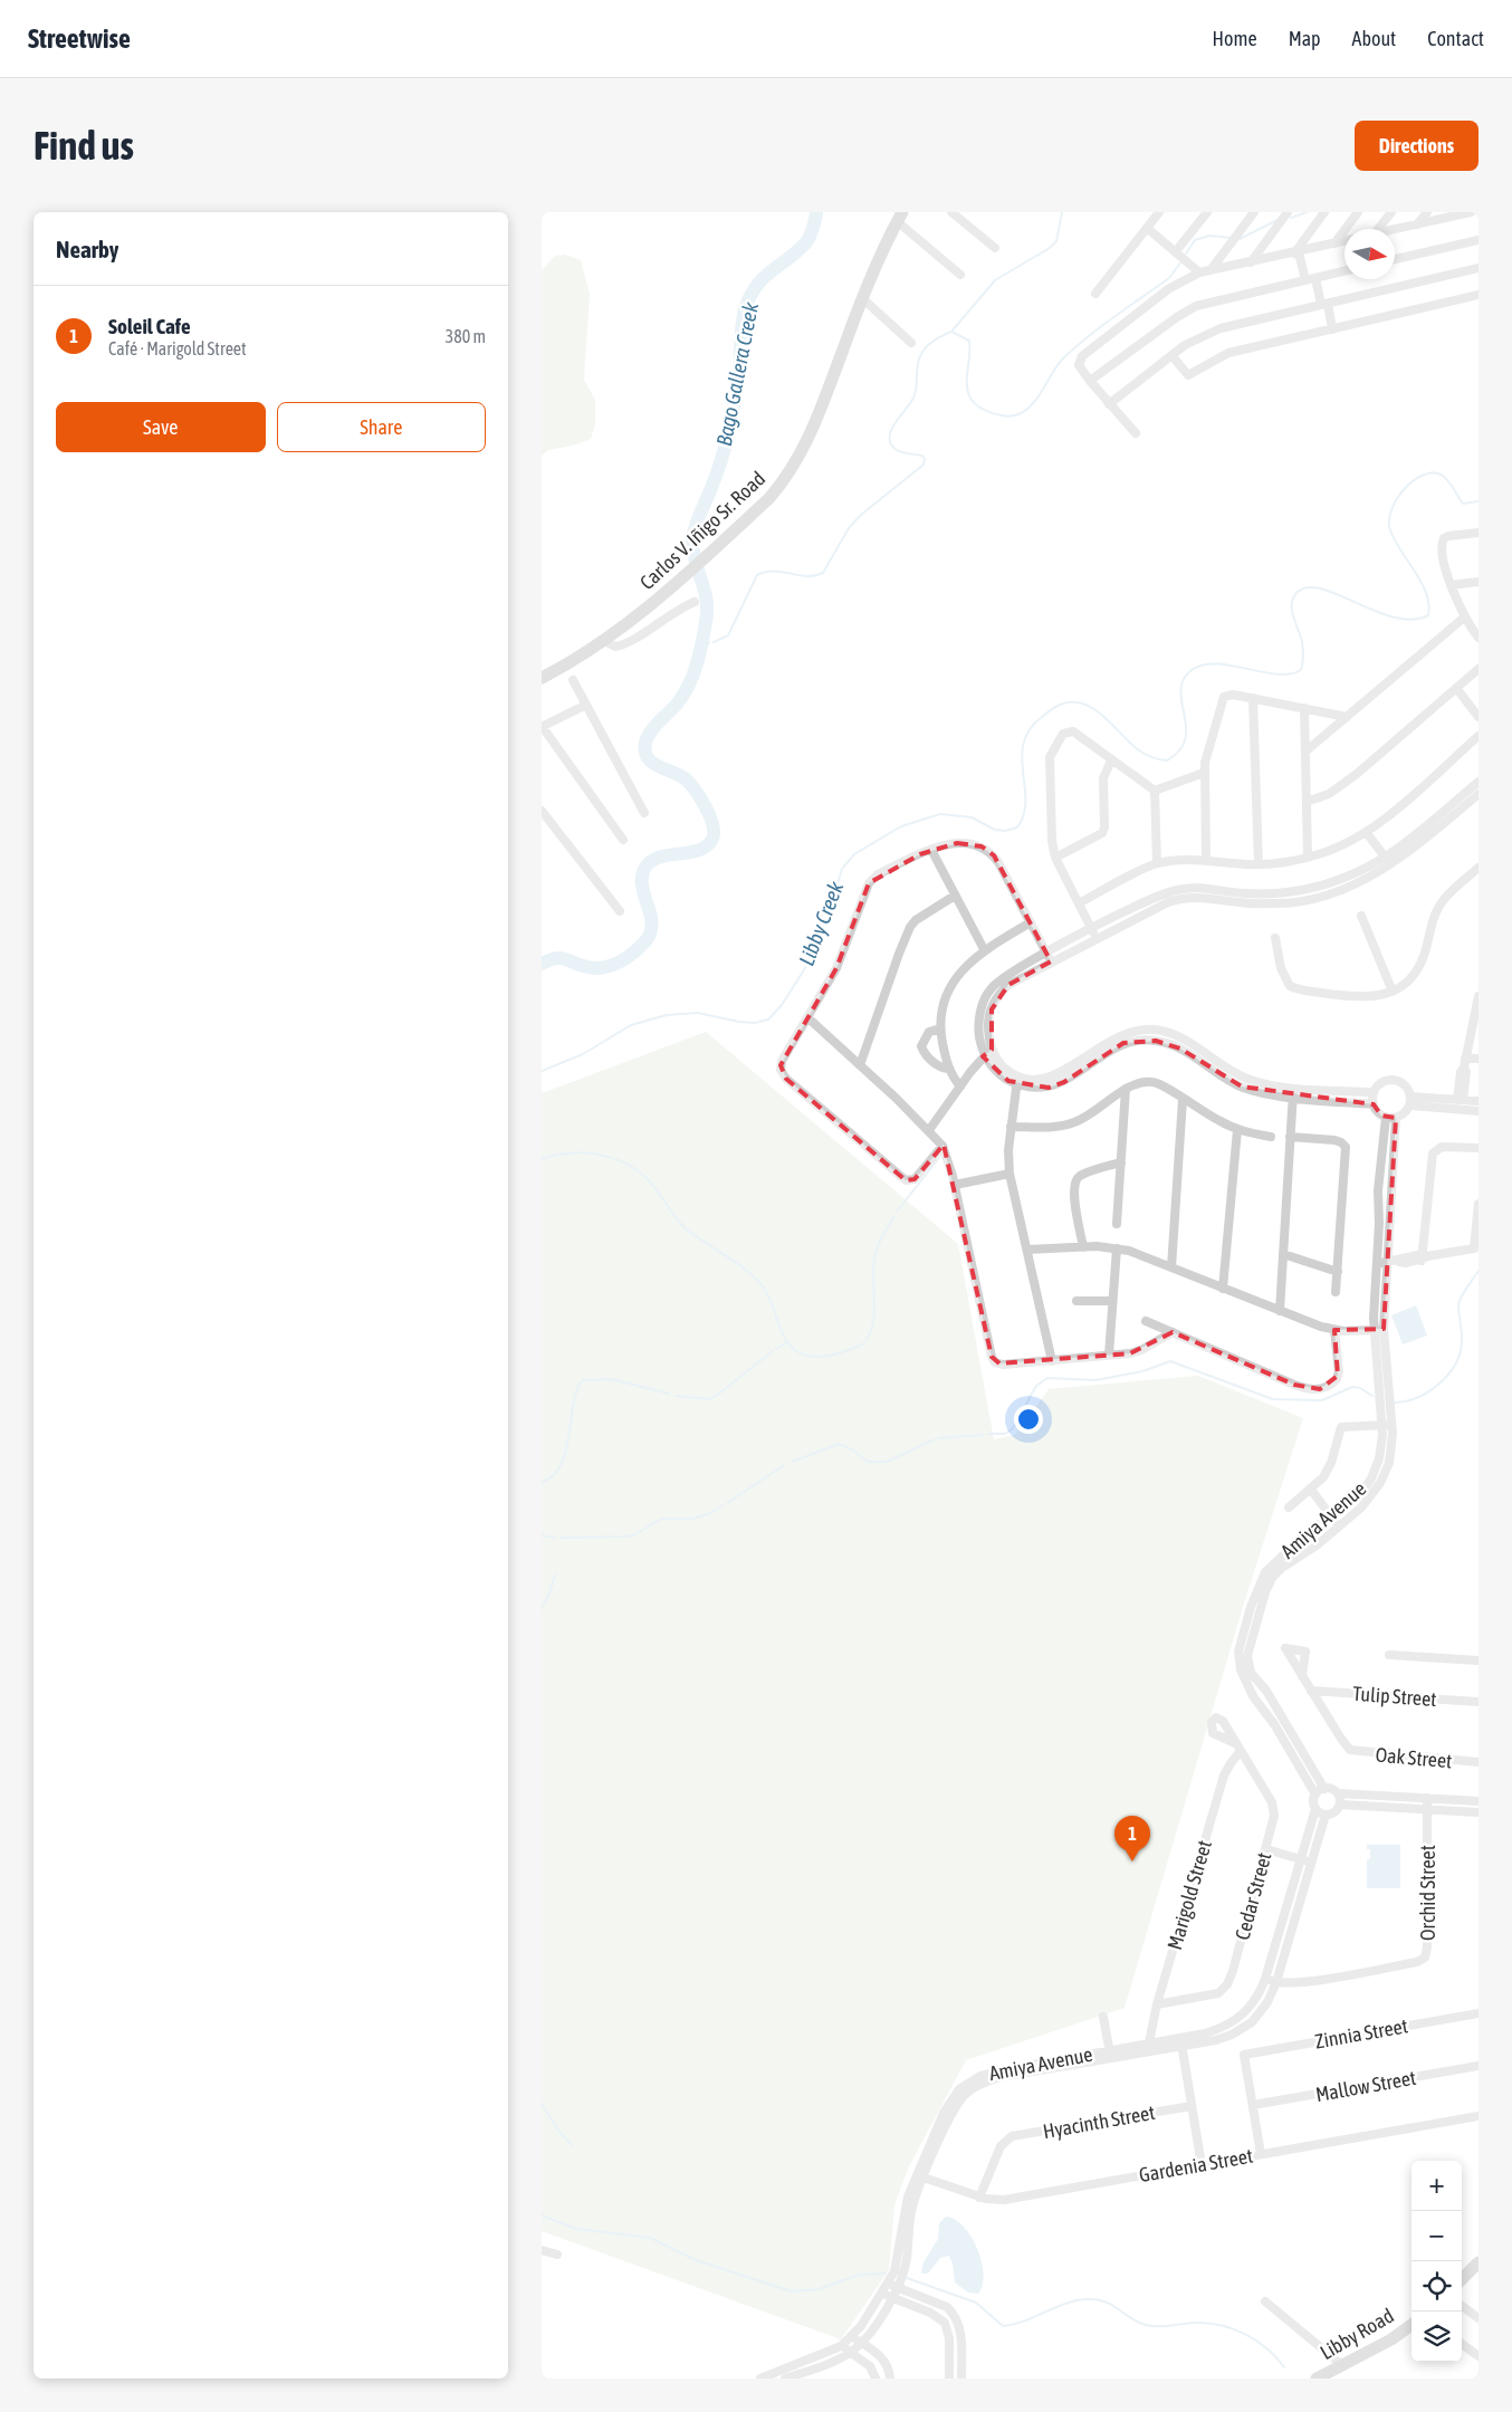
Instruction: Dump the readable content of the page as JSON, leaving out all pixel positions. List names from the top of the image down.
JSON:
{
  "streets": {
    "main road": ["Carlos V. Iñigo Sr. Road", "Libby Road"],
    "street": [
      "Amiya Avenue",
      "Tulip Street",
      "Oak Street",
      "Orchid Street",
      "Marigold Street",
      "Cedar Street",
      "Zinnia Street",
      "Mallow Street",
      "Hyacinth Street",
      "Gardenia Street"
    ]
  },
  "crossings": [
    ["Amiya Avenue", "Orchid Street"],
    ["Amiya Avenue", "Marigold Street"],
    ["Amiya Avenue", "Gardenia Street"],
    ["Tulip Street", "Oak Street"],
    ["Marigold Street", "Cedar Street"],
    ["Zinnia Street", "Mallow Street"],
    ["Hyacinth Street", "Gardenia Street"]
  ],
  "water": ["Bago Gallera Creek", "Libby Creek"],
  "north": "right",
  "page": {
    "header": "Streetwise",
    "nav": [
      "Home",
      "Map",
      "About",
      "Contact"
    ],
    "buttons": [
      "Directions",
      ["Save", "Share"]
    ],
    "title": "Find us",
    "heading": "Nearby",
    "list": [
      {
        "mark": "1",
        "name": "Soleil Cafe",
        "note": "Café · Marigold Street",
        "value": "380 m"
      }
    ],
    "pins": "1",
    "map_buttons": ["+", "−"]
  }
}
